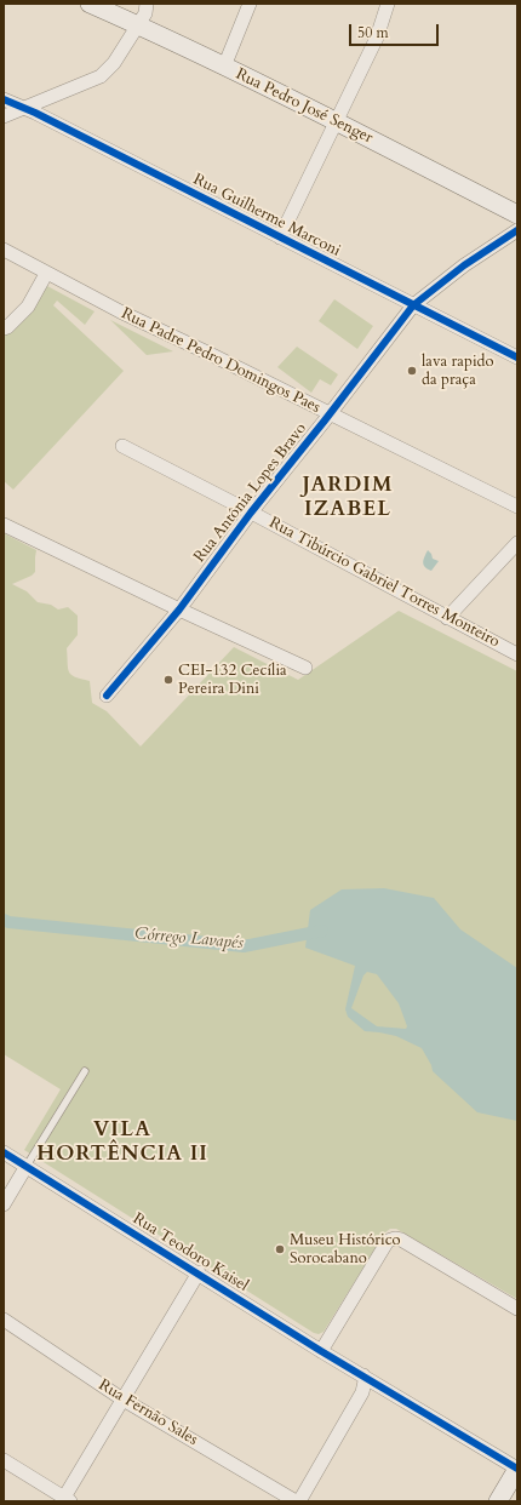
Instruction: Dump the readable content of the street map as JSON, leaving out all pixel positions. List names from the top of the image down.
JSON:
{
  "streets": {
    "main road": ["Rua Pedro José Senger"],
    "street": [
      "Rua Guilherme Marconi",
      "Rua Padre Pedro Domingos Paes",
      "Rua Antônia Lopes Bravo",
      "Rua Tibúrcio Gabriel Torres Monteiro",
      "Rua Teodoro Kaisel",
      "Rua Fernão Sales"
    ]
  },
  "crossings": [
    ["Rua Guilherme Marconi", "Rua Antônia Lopes Bravo"],
    ["Rua Padre Pedro Domingos Paes", "Rua Antônia Lopes Bravo"],
    ["Rua Antônia Lopes Bravo", "Rua Tibúrcio Gabriel Torres Monteiro"]
  ],
  "districts": ["JARDIM IZABEL", "VILA HORTÊNCIA II"],
  "water": ["Córrego Lavapés"],
  "places": ["lava rapido da praça", "CEI-132 Cecília Pereira Dini", "Museu Histórico Sorocabano"],
  "scale_bar": "50 m"
}
